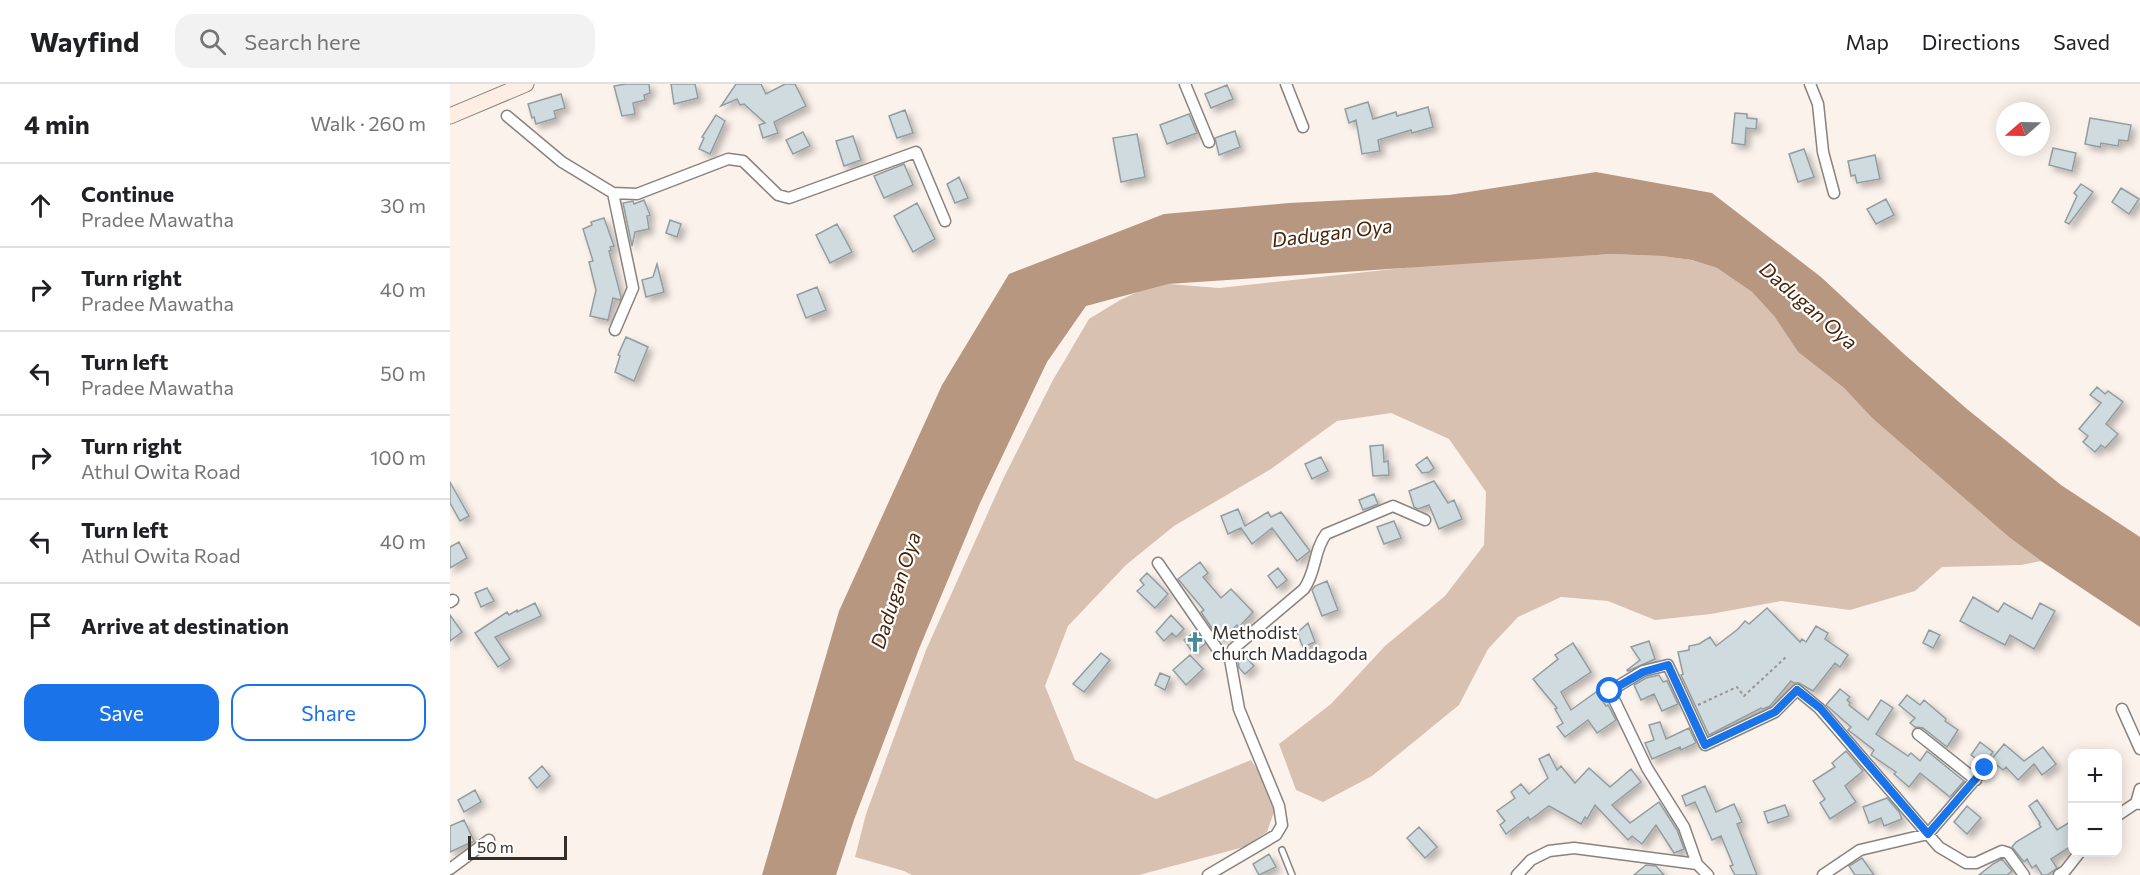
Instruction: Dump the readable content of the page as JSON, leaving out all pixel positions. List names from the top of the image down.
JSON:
{
  "water": ["Dadugan Oya"],
  "places": {
    "church": ["Methodist church Maddagoda"]
  },
  "scale_bar": "50 m",
  "north": "left",
  "page": {
    "header": "Wayfind",
    "search": "Search here",
    "nav": ["Map", "Directions", "Saved"],
    "heading": ["4 min", "Walk · 260 m"],
    "list": [
      ["Continue", "Pradee Mawatha", "30 m"],
      ["Turn right", "Pradee Mawatha", "40 m"],
      ["Turn left", "Pradee Mawatha", "50 m"],
      ["Turn right", "Athul Owita Road", "100 m"],
      ["Turn left", "Athul Owita Road", "40 m"],
      "Arrive at destination"
    ],
    "buttons": ["Save", "Share"],
    "map_buttons": ["+", "−"],
    "scale": "50 m"
  }
}
